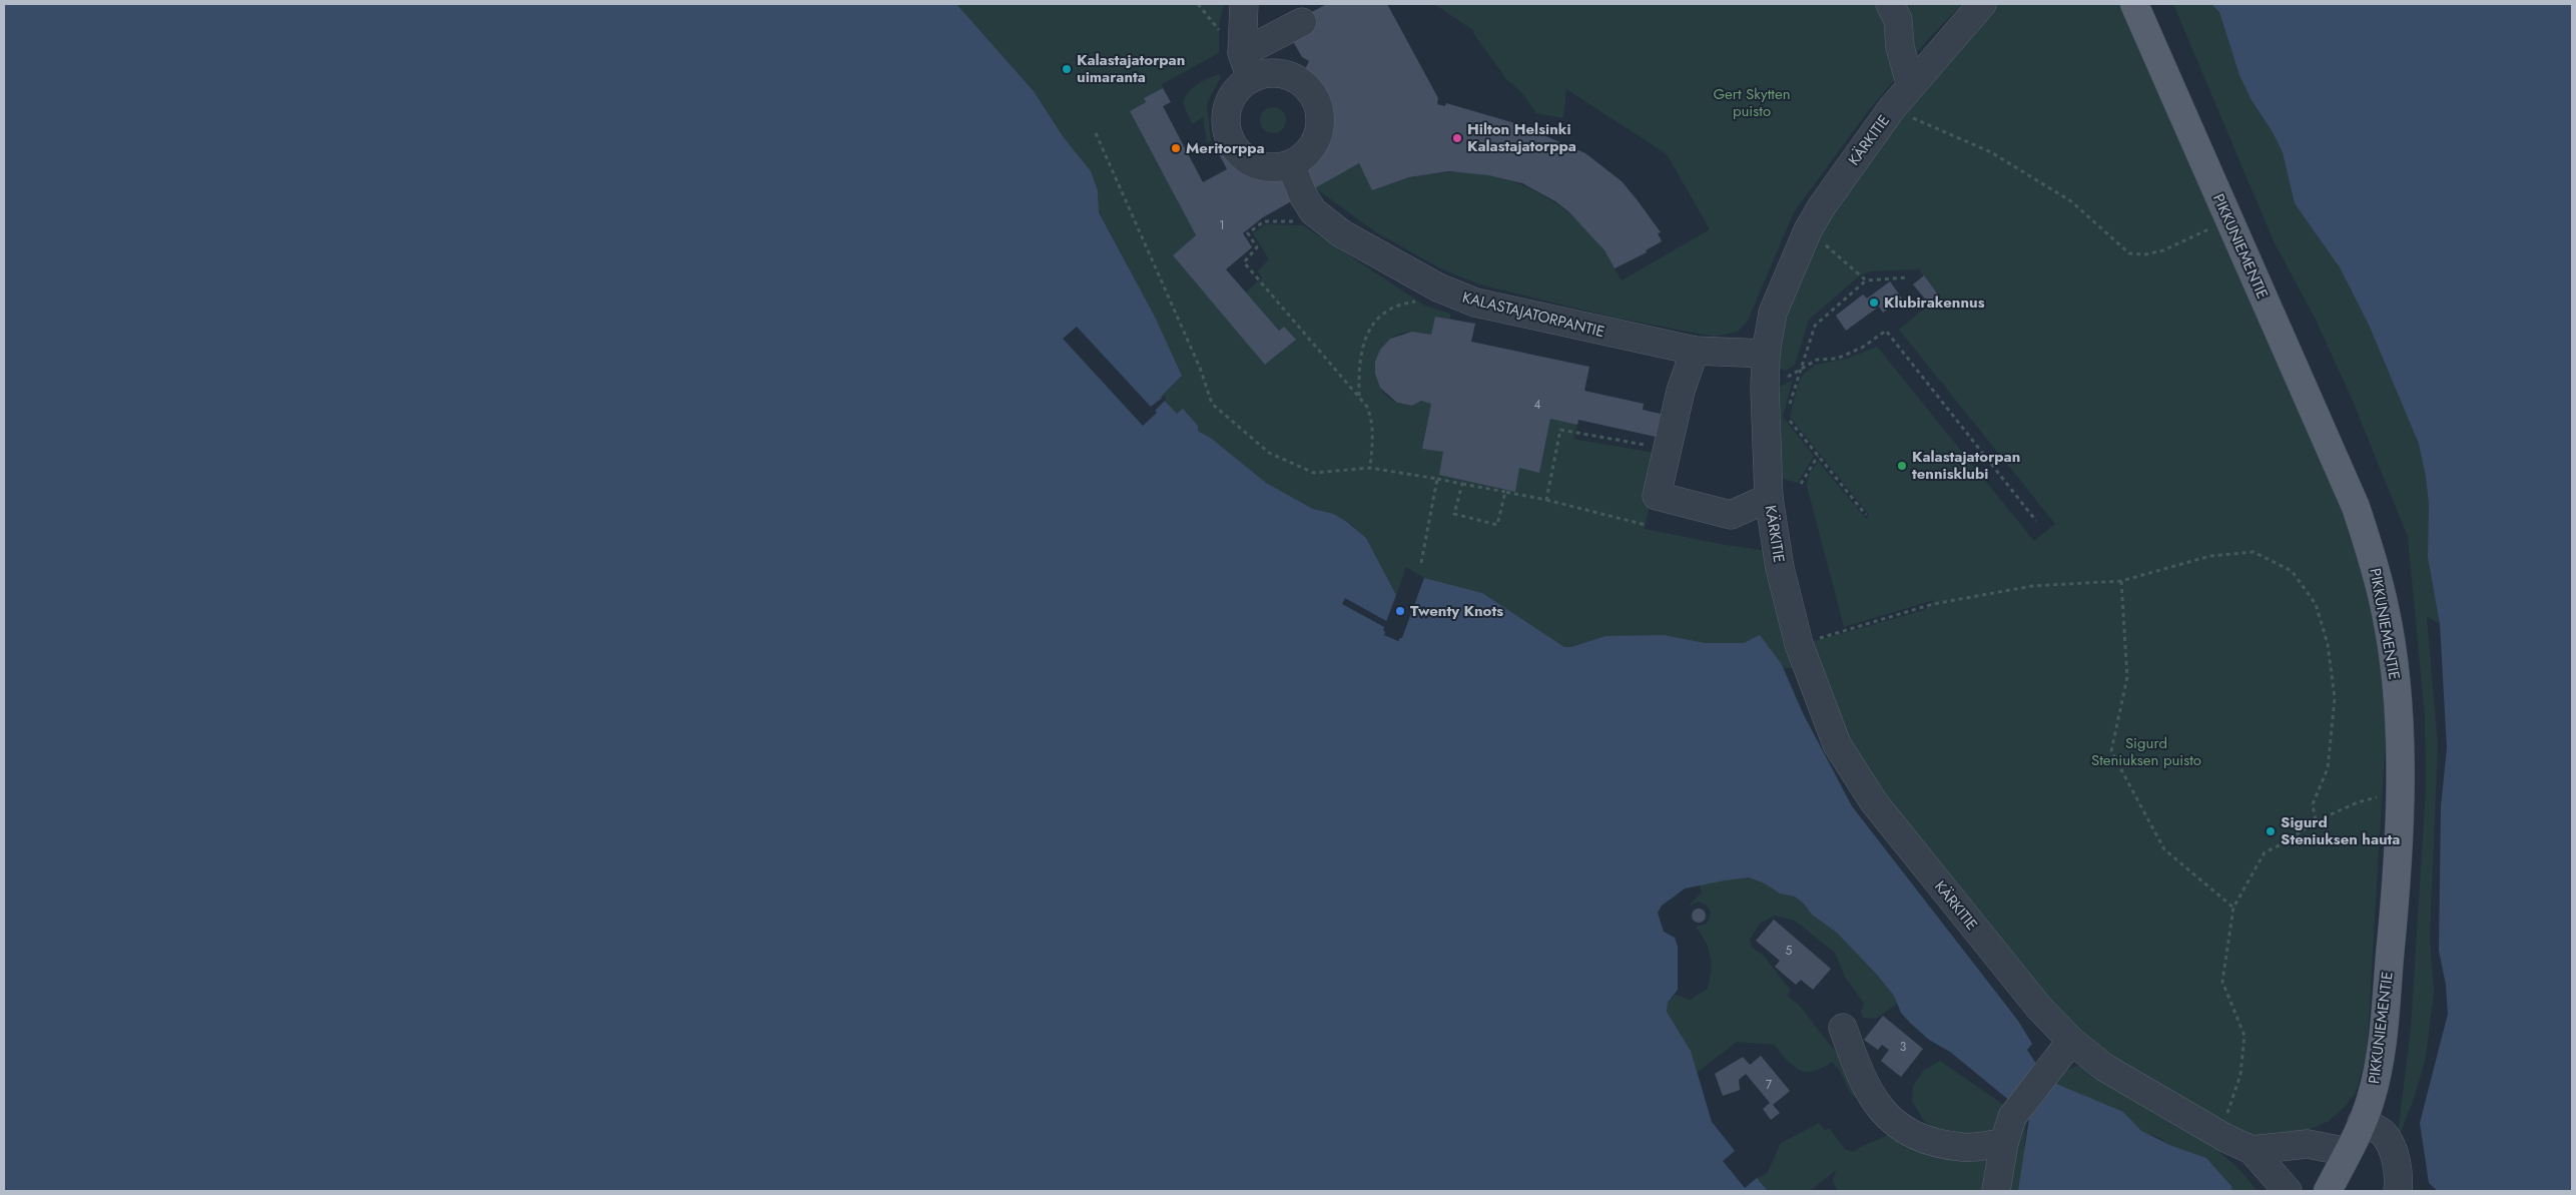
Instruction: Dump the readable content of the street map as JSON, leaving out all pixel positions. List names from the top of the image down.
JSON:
{
  "streets": {
    "main road": ["PIKKUNIEMENTIE"],
    "street": ["KÄRKITIE", "KALASTAJATORPANTIE"]
  },
  "crossings": [
    ["KÄRKITIE", "KALASTAJATORPANTIE"]
  ],
  "parks": ["Gert Skytten puisto", "Sigurd Steniuksen puisto"],
  "places": [
    "Kalastajatorpan uimaranta",
    "Hilton Helsinki Kalastajatorppa",
    "Meritorppa",
    "Klubirakennus",
    "Kalastajatorpan tennisklubi",
    "Twenty Knots",
    "Sigurd Steniuksen hauta"
  ],
  "house_numbers": [
    "1",
    "4",
    "5",
    "3",
    "7"
  ]
}
